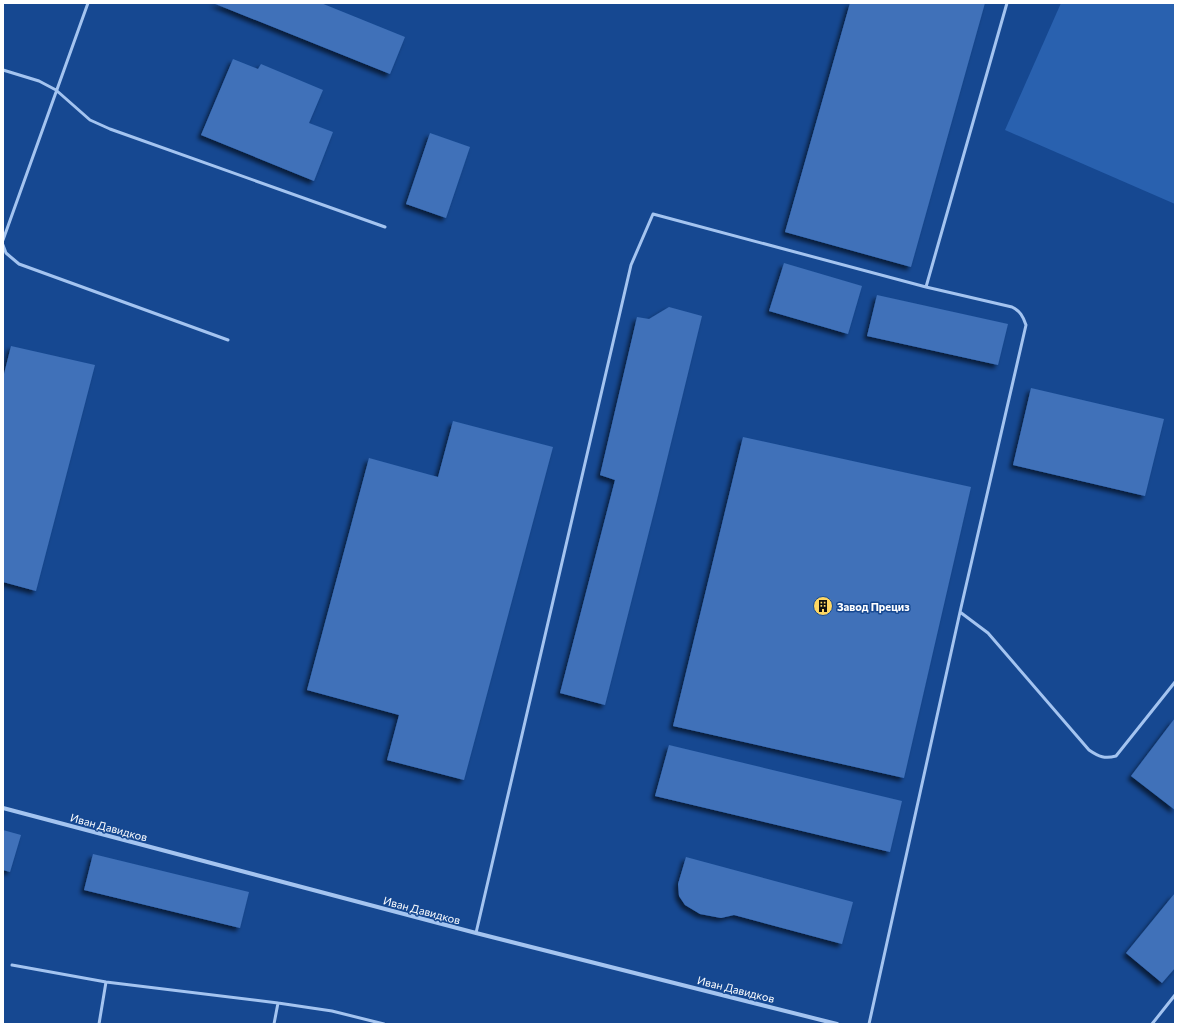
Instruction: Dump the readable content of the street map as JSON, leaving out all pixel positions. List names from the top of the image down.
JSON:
{
  "streets": {
    "street": ["Иван Давидков"]
  },
  "places": {
    "building": ["Завод Прециз"]
  }
}
